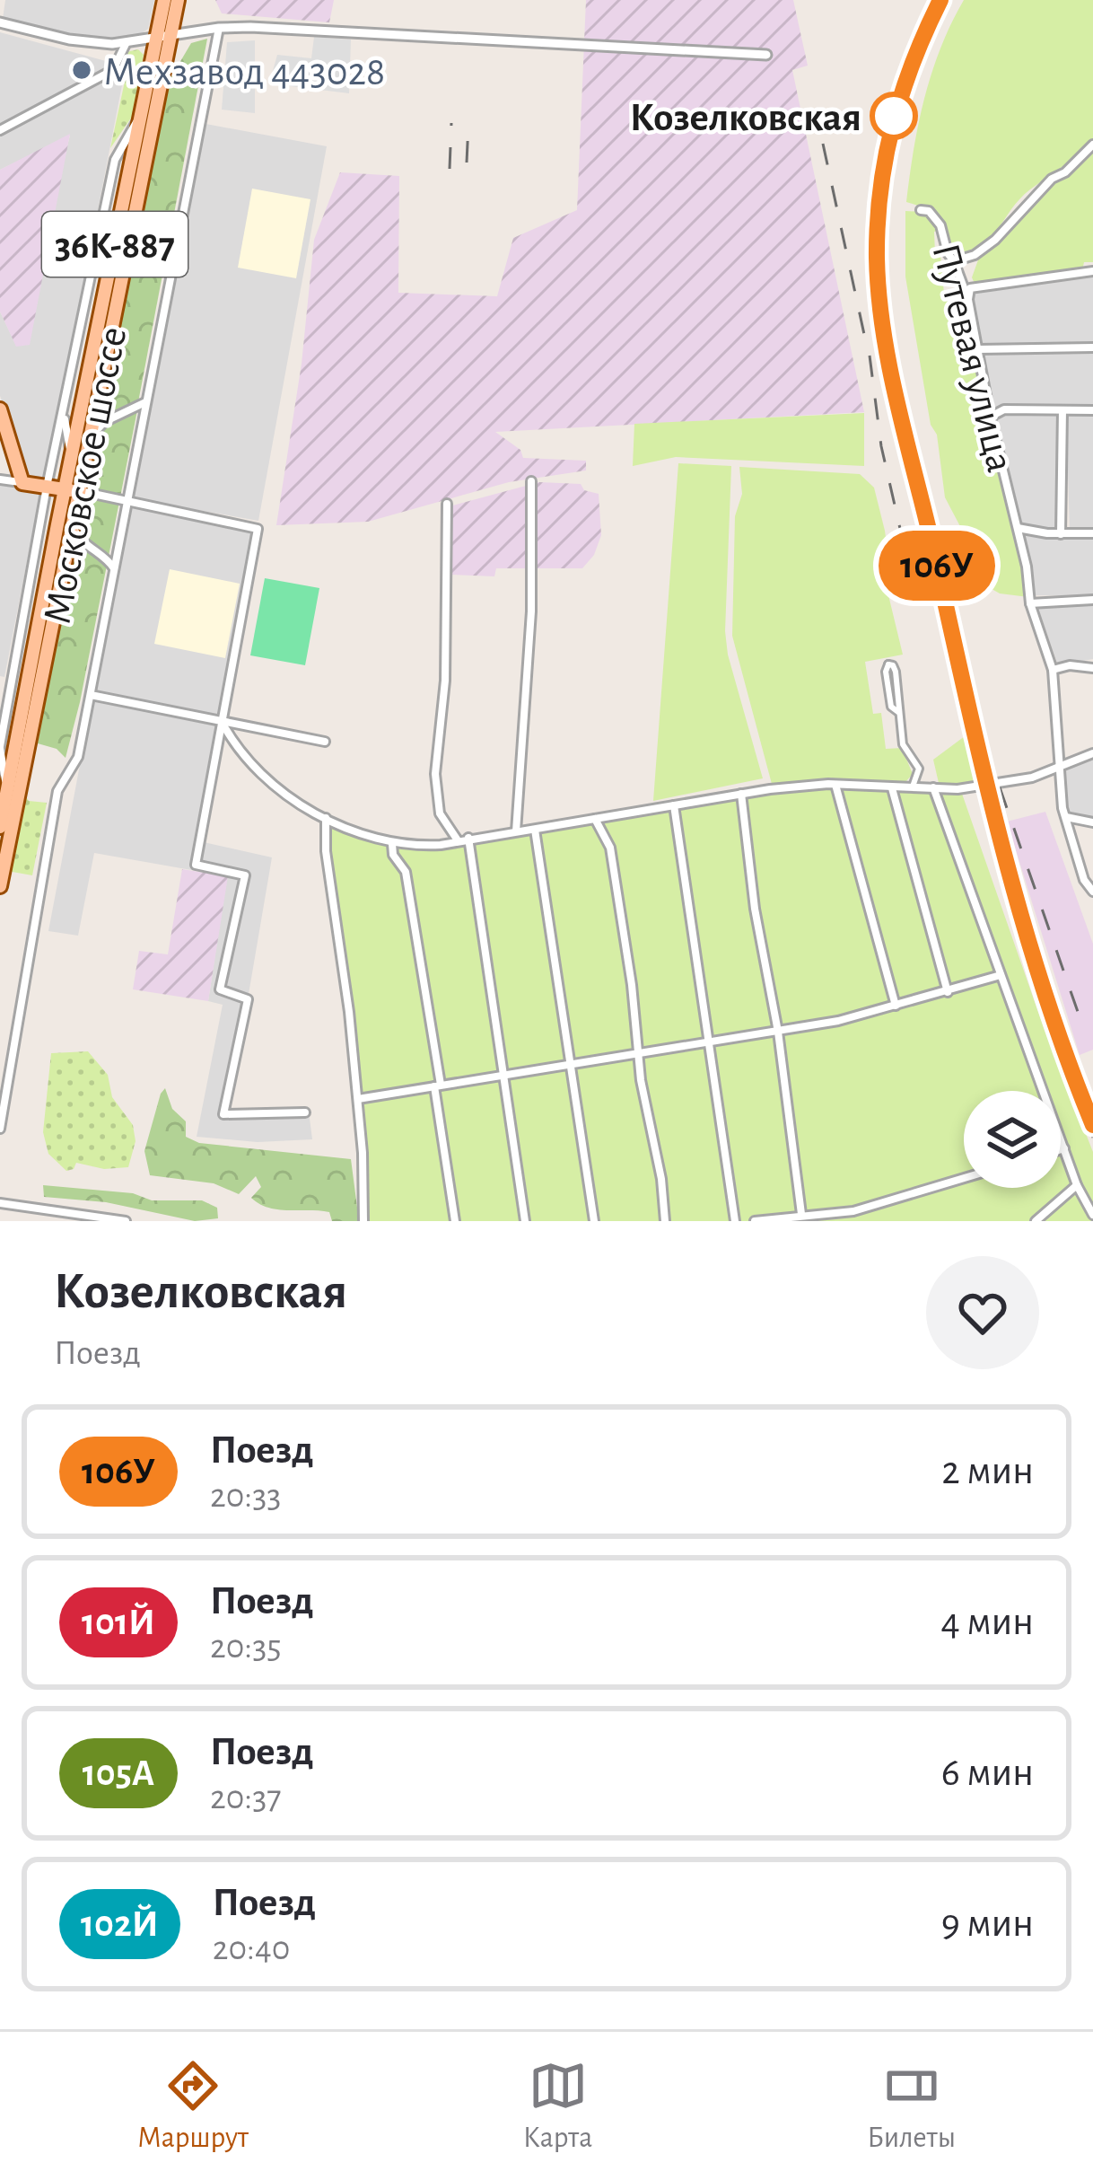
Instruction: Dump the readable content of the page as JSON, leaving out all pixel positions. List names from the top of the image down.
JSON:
{
  "streets": {
    "main road": ["36К-887", "Московское шоссе"],
    "street": ["Путевая улица"]
  },
  "places": ["Мехзавод 443028", "Козелковская"],
  "page": {
    "on_map": "106У",
    "heading": ["Козелковская", "Поезд"],
    "list": [
      {
        "mark": "106У",
        "name": "Поезд",
        "note": "20:33",
        "value": "2 мин"
      },
      {
        "mark": "101Й",
        "name": "Поезд",
        "note": "20:35",
        "value": "4 мин"
      },
      {
        "mark": "105А",
        "name": "Поезд",
        "note": "20:37",
        "value": "6 мин"
      },
      {
        "mark": "102Й",
        "name": "Поезд",
        "note": "20:40",
        "value": "9 мин"
      }
    ],
    "tabs": ["Маршрут", "Карта", "Билеты"]
  }
}
